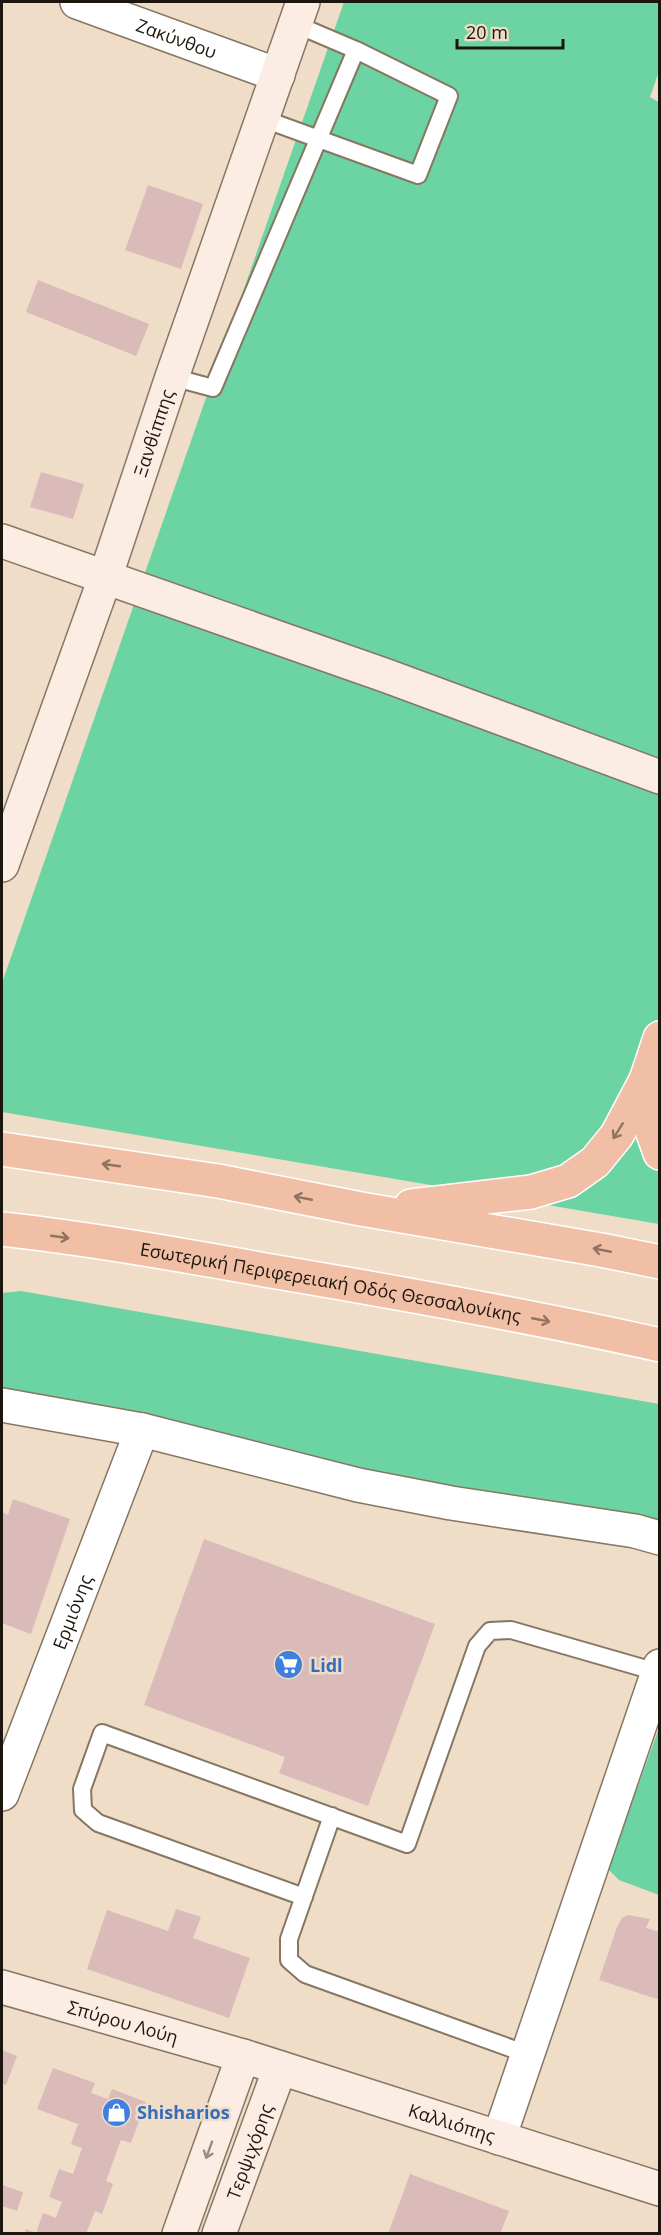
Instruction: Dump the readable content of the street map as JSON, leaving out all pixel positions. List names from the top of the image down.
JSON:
{
  "streets": {
    "highway": ["Εσωτερική Περιφερειακή Οδός Θεσσαλονίκης"],
    "street": [
      "Ζακύνθου",
      "Ξανθίππης",
      "Ερμιόνης",
      "Σπύρου Λούη",
      "Καλλιόπης",
      "Τερψιχόρης"
    ]
  },
  "crossings": [
    ["Ζακύνθου", "Ξανθίππης"],
    ["Σπύρου Λούη", "Καλλιόπης"],
    ["Καλλιόπης", "Τερψιχόρης"]
  ],
  "places": {
    "supermarket": ["Lidl"],
    "shop": ["Shisharios"]
  },
  "scale_bar": "20 m"
}
